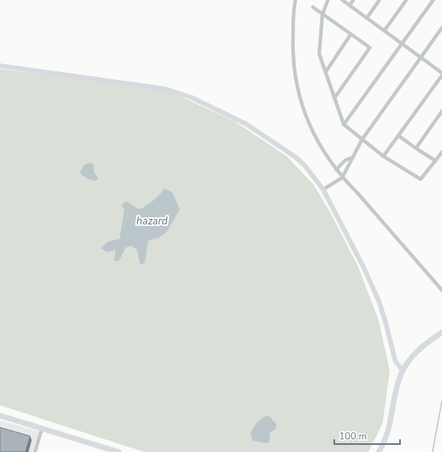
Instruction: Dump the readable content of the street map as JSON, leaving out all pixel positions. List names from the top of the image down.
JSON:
{
  "water": ["hazard"],
  "scale_bar": "100 m"
}
